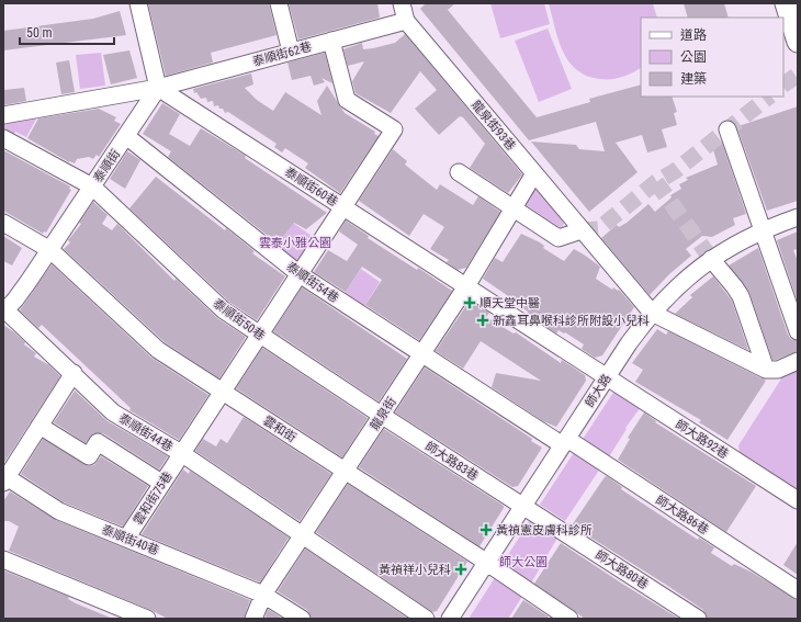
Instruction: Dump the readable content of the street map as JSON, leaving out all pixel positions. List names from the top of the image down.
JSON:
{
  "streets": {
    "street": [
      "泰順街62巷",
      "龍泉街93巷",
      "泰順街",
      "泰順街60巷",
      "泰順街54巷",
      "泰順街50巷",
      "師大路",
      "龍泉街",
      "雲和街",
      "泰順街44巷",
      "師大路92巷",
      "師大路83巷",
      "雲和街75巷",
      "師大路86巷",
      "泰順街40巷",
      "師大路80巷"
    ]
  },
  "crossings": [
    ["泰順街62巷", "龍泉街93巷"],
    ["泰順街62巷", "泰順街"],
    ["泰順街62巷", "泰順街60巷"],
    ["泰順街62巷", "雲和街75巷"],
    ["龍泉街93巷", "師大路"],
    ["龍泉街93巷", "龍泉街"],
    ["泰順街", "泰順街60巷"],
    ["泰順街", "泰順街54巷"],
    ["泰順街", "泰順街50巷"],
    ["泰順街", "雲和街"],
    ["泰順街", "泰順街44巷"],
    ["泰順街60巷", "師大路"],
    ["泰順街60巷", "龍泉街"],
    ["泰順街60巷", "師大路92巷"],
    ["泰順街60巷", "雲和街75巷"],
    ["泰順街54巷", "師大路"],
    ["泰順街54巷", "龍泉街"],
    ["泰順街54巷", "雲和街75巷"],
    ["泰順街54巷", "師大路86巷"],
    ["泰順街50巷", "龍泉街"],
    ["泰順街50巷", "師大路83巷"],
    ["泰順街50巷", "雲和街75巷"],
    ["師大路", "雲和街"],
    ["師大路", "師大路92巷"],
    ["師大路", "師大路83巷"],
    ["師大路", "師大路86巷"],
    ["師大路", "師大路80巷"],
    ["龍泉街", "雲和街"],
    ["龍泉街", "泰順街44巷"],
    ["龍泉街", "師大路83巷"],
    ["龍泉街", "泰順街40巷"],
    ["雲和街", "雲和街75巷"],
    ["泰順街44巷", "雲和街75巷"],
    ["師大路83巷", "師大路80巷"],
    ["雲和街75巷", "泰順街40巷"]
  ],
  "parks": ["雲泰小雅公園", "師大公園"],
  "places": {
    "health": [
      "順天堂中醫",
      "新鑫耳鼻喉科診所附設小兒科",
      "黃禎憲皮膚科診所",
      "黃禎祥小兒科"
    ]
  },
  "legend": ["道路", "公園", "建築"],
  "scale_bar": "50 m"
}
